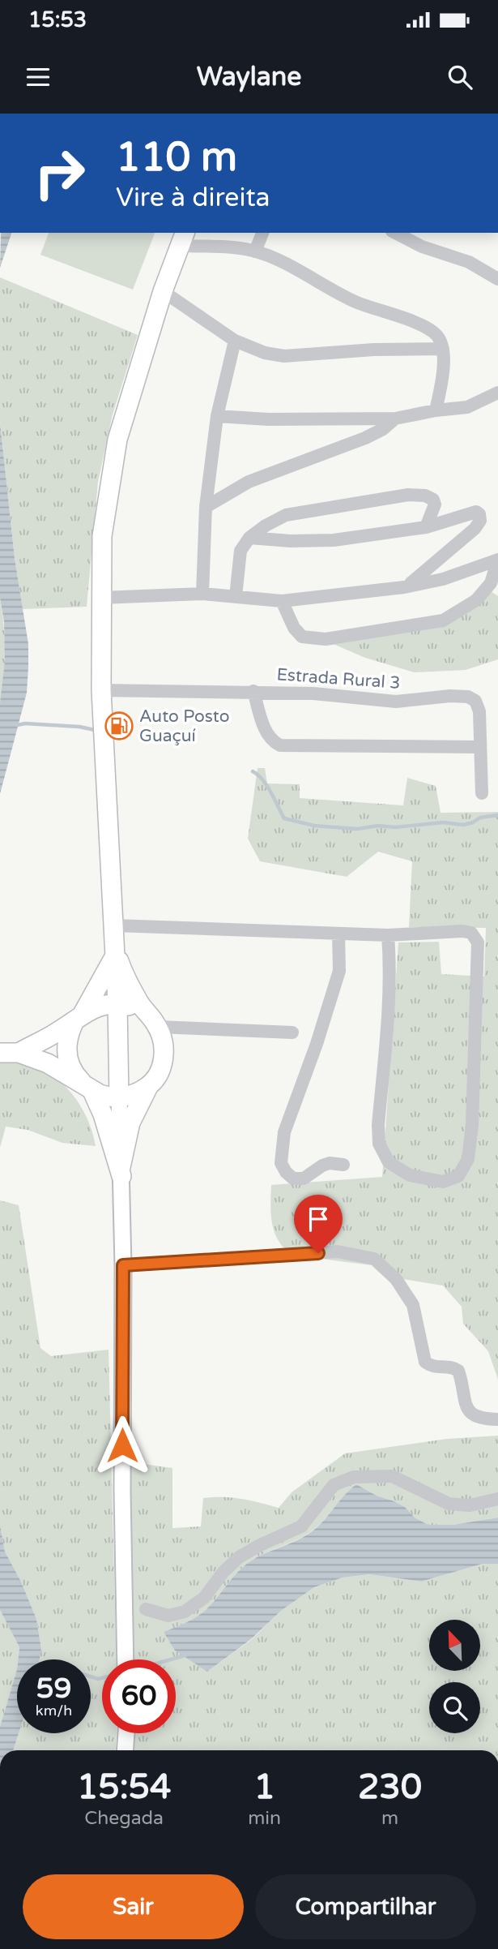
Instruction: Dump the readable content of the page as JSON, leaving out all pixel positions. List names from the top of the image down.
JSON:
{
  "streets": {
    "street": ["Estrada Rural 3"]
  },
  "places": {
    "fuel station": ["Auto Posto Guaçuí"]
  },
  "north": "top left",
  "page": {
    "status": "15:53",
    "header": "Waylane",
    "turn": ["110 m", "Vire à direita"],
    "speed": "59 km/h",
    "limit": "60",
    "eta": [
      "15:54",
      "Chegada",
      "1",
      "min",
      "230",
      "m"
    ],
    "buttons": ["Sair", "Compartilhar"]
  }
}
